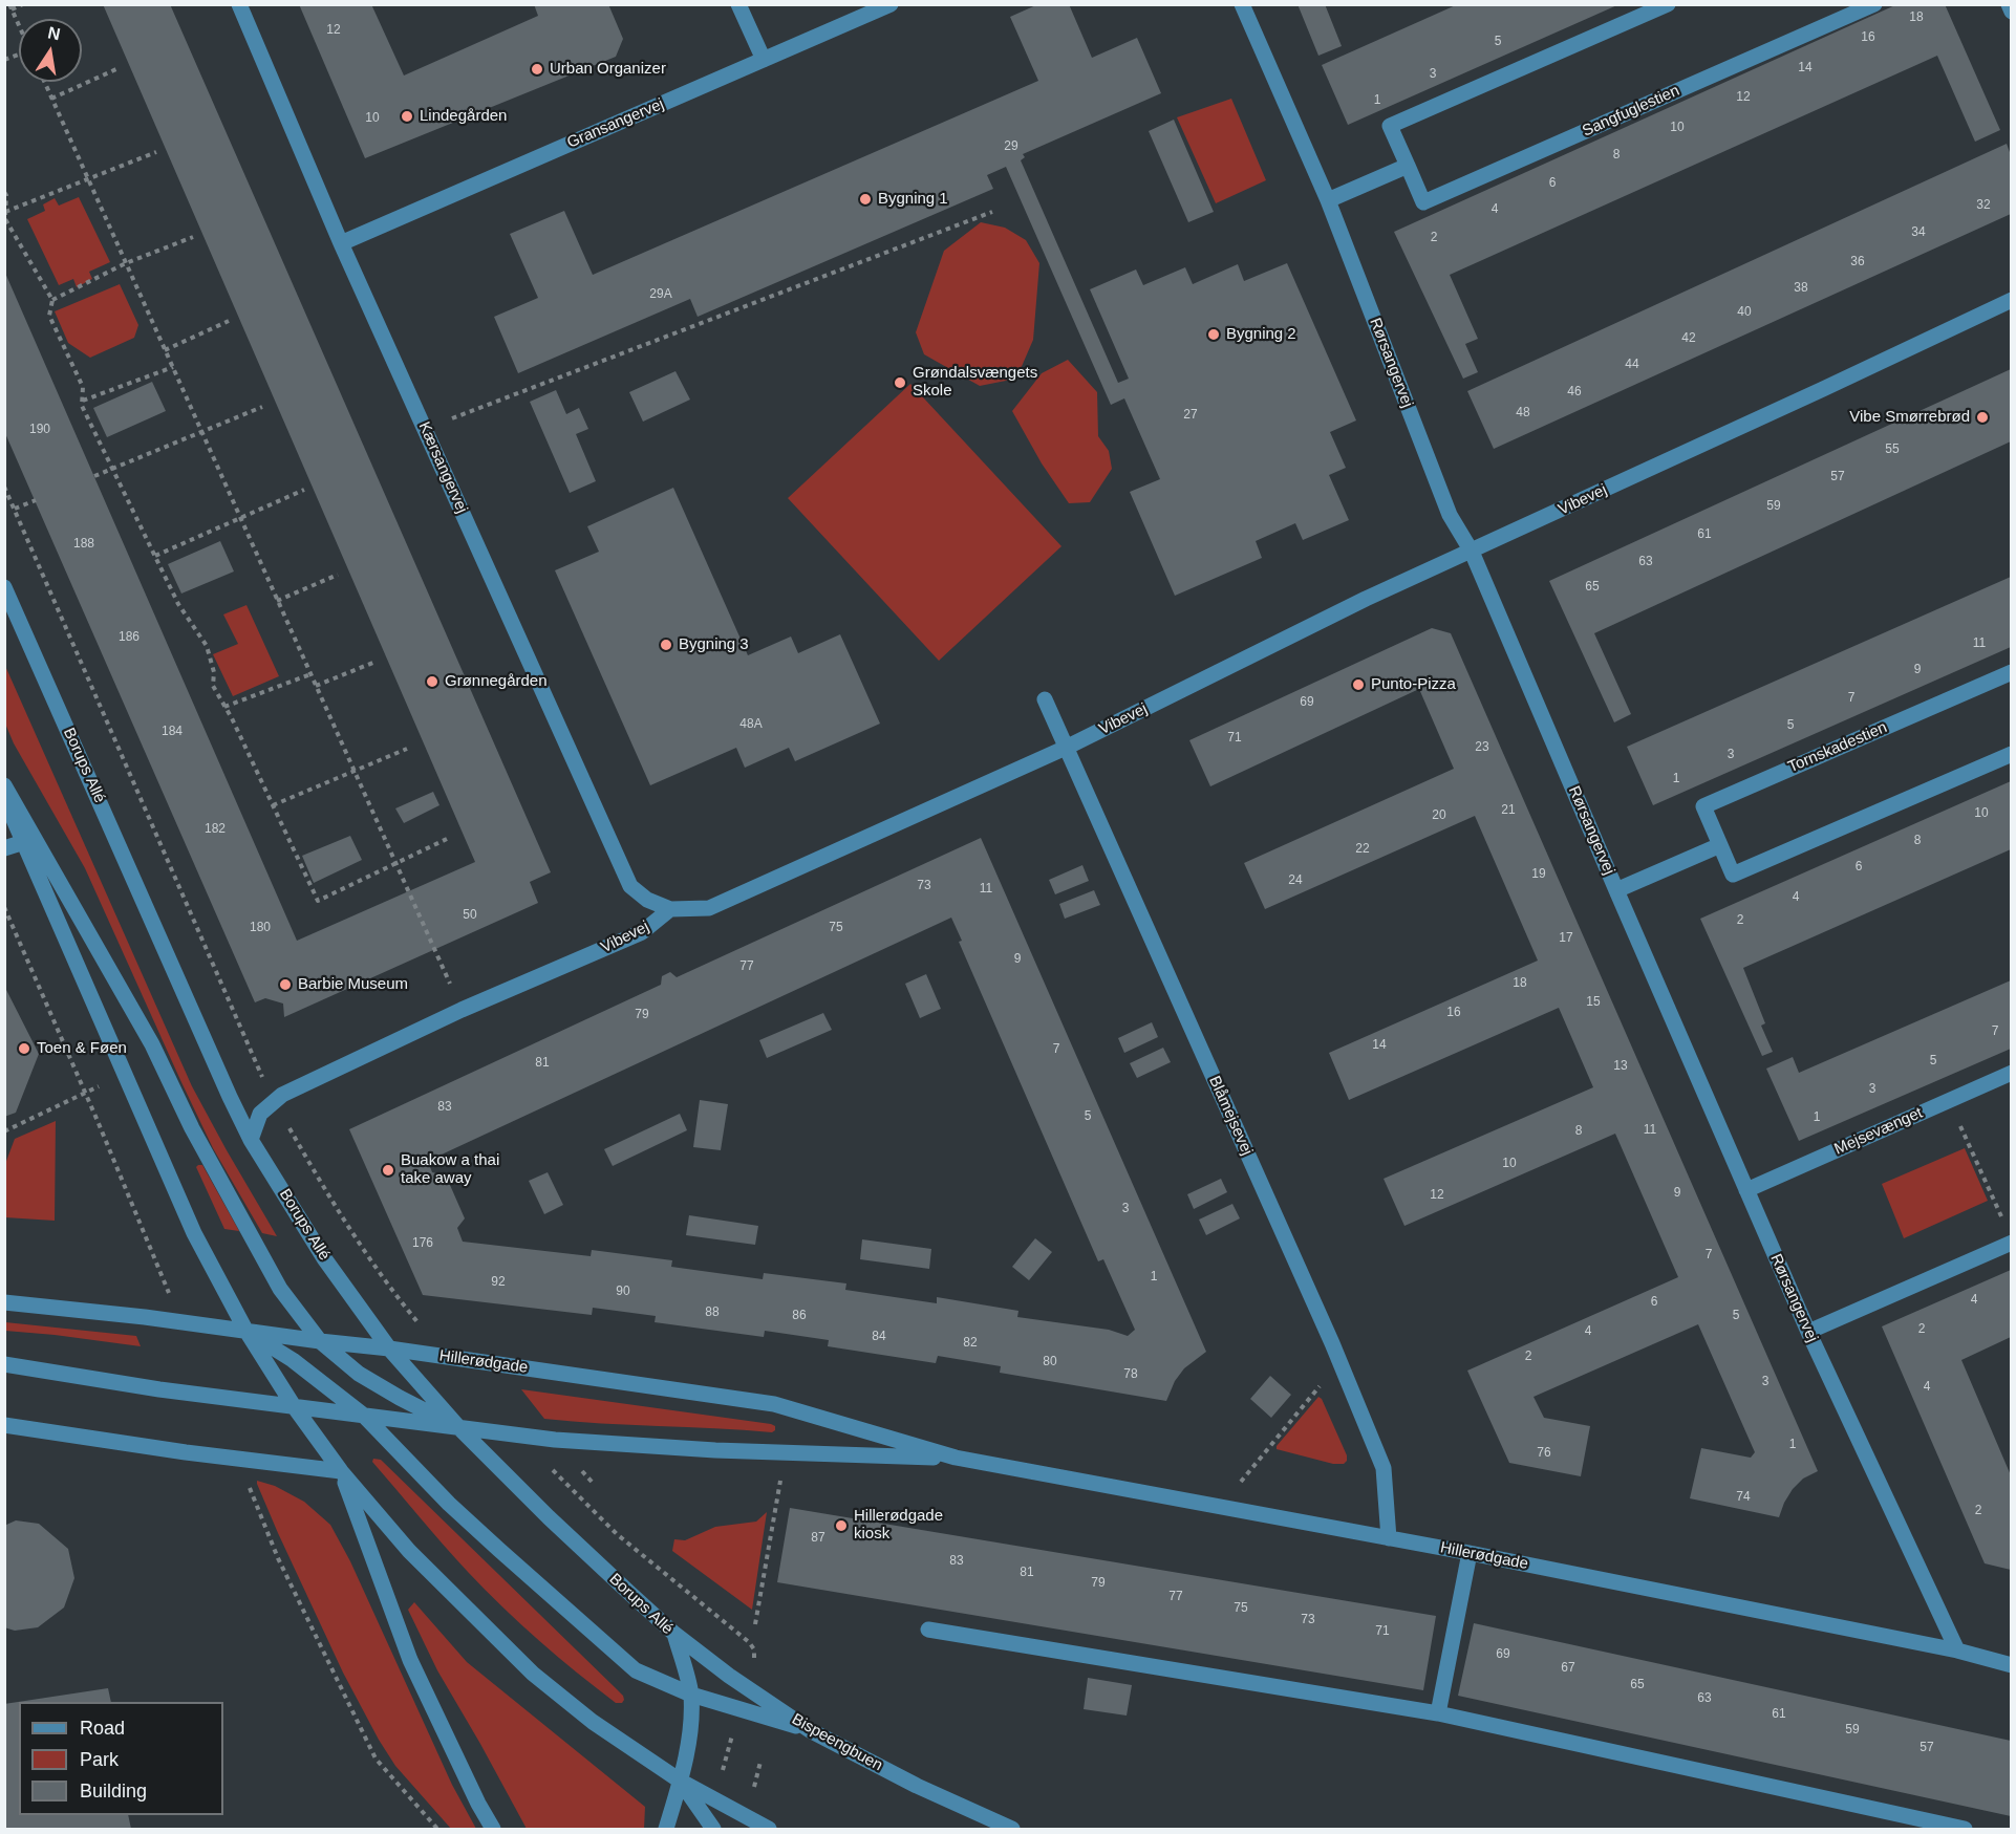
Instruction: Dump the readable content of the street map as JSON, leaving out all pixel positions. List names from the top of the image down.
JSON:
{
  "streets": {
    "street": [
      "Sangfuglestien",
      "Gransangervej",
      "Rørsangervej",
      "Kærsangervej",
      "Vibevej",
      "Tornskadestien",
      "Borups Allé",
      "Blåmejsevej",
      "Mejsevænget",
      "Hillerødgade",
      "Bispeengbuen"
    ]
  },
  "crossings": [
    ["Gransangervej", "Kærsangervej"],
    ["Rørsangervej", "Vibevej"],
    ["Rørsangervej", "Mejsevænget"],
    ["Rørsangervej", "Hillerødgade"],
    ["Kærsangervej", "Vibevej"],
    ["Vibevej", "Borups Allé"],
    ["Vibevej", "Blåmejsevej"],
    ["Borups Allé", "Hillerødgade"],
    ["Borups Allé", "Bispeengbuen"],
    ["Blåmejsevej", "Hillerødgade"]
  ],
  "places": [
    "Urban Organizer",
    "Lindegården",
    "Bygning 1",
    "Bygning 2",
    "Grøndalsvængets Skole",
    "Vibe Smørrebrød",
    "Bygning 3",
    "Grønnegården",
    "Punto-Pizza",
    "Barbie Museum",
    "Toen & Føen",
    "Buakow a thai take away",
    "Hillerødgade kiosk"
  ],
  "house_numbers": [
    "18",
    "12",
    "16",
    "5",
    "14",
    "3",
    "12",
    "1",
    "10",
    "10",
    "29",
    "8",
    "6",
    "32",
    "4",
    "34",
    "2",
    "36",
    "38",
    "29A",
    "40",
    "42",
    "44",
    "46",
    "48",
    "27",
    "190",
    "55",
    "57",
    "59",
    "61",
    "188",
    "63",
    "65",
    "186",
    "11",
    "9",
    "7",
    "69",
    "48A",
    "5",
    "184",
    "71",
    "23",
    "3",
    "1",
    "21",
    "10",
    "20",
    "182",
    "8",
    "22",
    "6",
    "19",
    "24",
    "73",
    "11",
    "4",
    "50",
    "2",
    "180",
    "75",
    "17",
    "9",
    "77",
    "18",
    "15",
    "16",
    "79",
    "7",
    "14",
    "7",
    "5",
    "81",
    "13",
    "3",
    "83",
    "5",
    "1",
    "11",
    "8",
    "10",
    "9",
    "12",
    "3",
    "176",
    "7",
    "1",
    "92",
    "90",
    "4",
    "6",
    "88",
    "86",
    "5",
    "2",
    "4",
    "84",
    "82",
    "2",
    "80",
    "78",
    "3",
    "4",
    "1",
    "76",
    "74",
    "2",
    "87",
    "83",
    "81",
    "79",
    "77",
    "75",
    "73",
    "71",
    "69",
    "67",
    "65",
    "63",
    "61",
    "59",
    "57"
  ],
  "legend": ["Road", "Park", "Building"],
  "north": "top"
}
